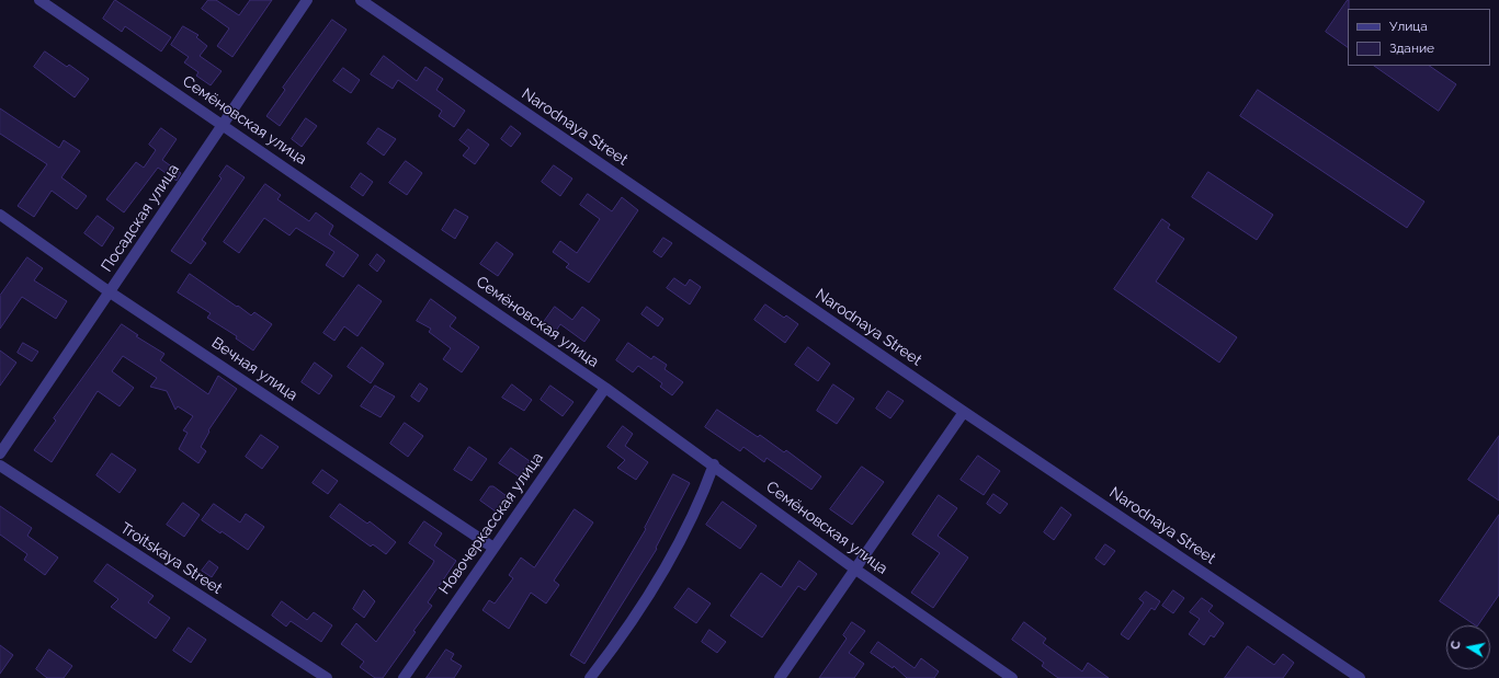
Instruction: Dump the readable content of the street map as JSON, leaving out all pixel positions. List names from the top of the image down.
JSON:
{
  "streets": {
    "street": [
      "Семёновская улица",
      "Narodnaya Street",
      "Посадская улица",
      "Вечная улица",
      "Новочеркасская улица",
      "Troitskaya Street"
    ]
  },
  "crossings": [
    ["Семёновская улица", "Посадская улица"],
    ["Семёновская улица", "Новочеркасская улица"],
    ["Посадская улица", "Вечная улица"],
    ["Вечная улица", "Новочеркасская улица"]
  ],
  "legend": ["Улица", "Здание"],
  "north": "left"
}
